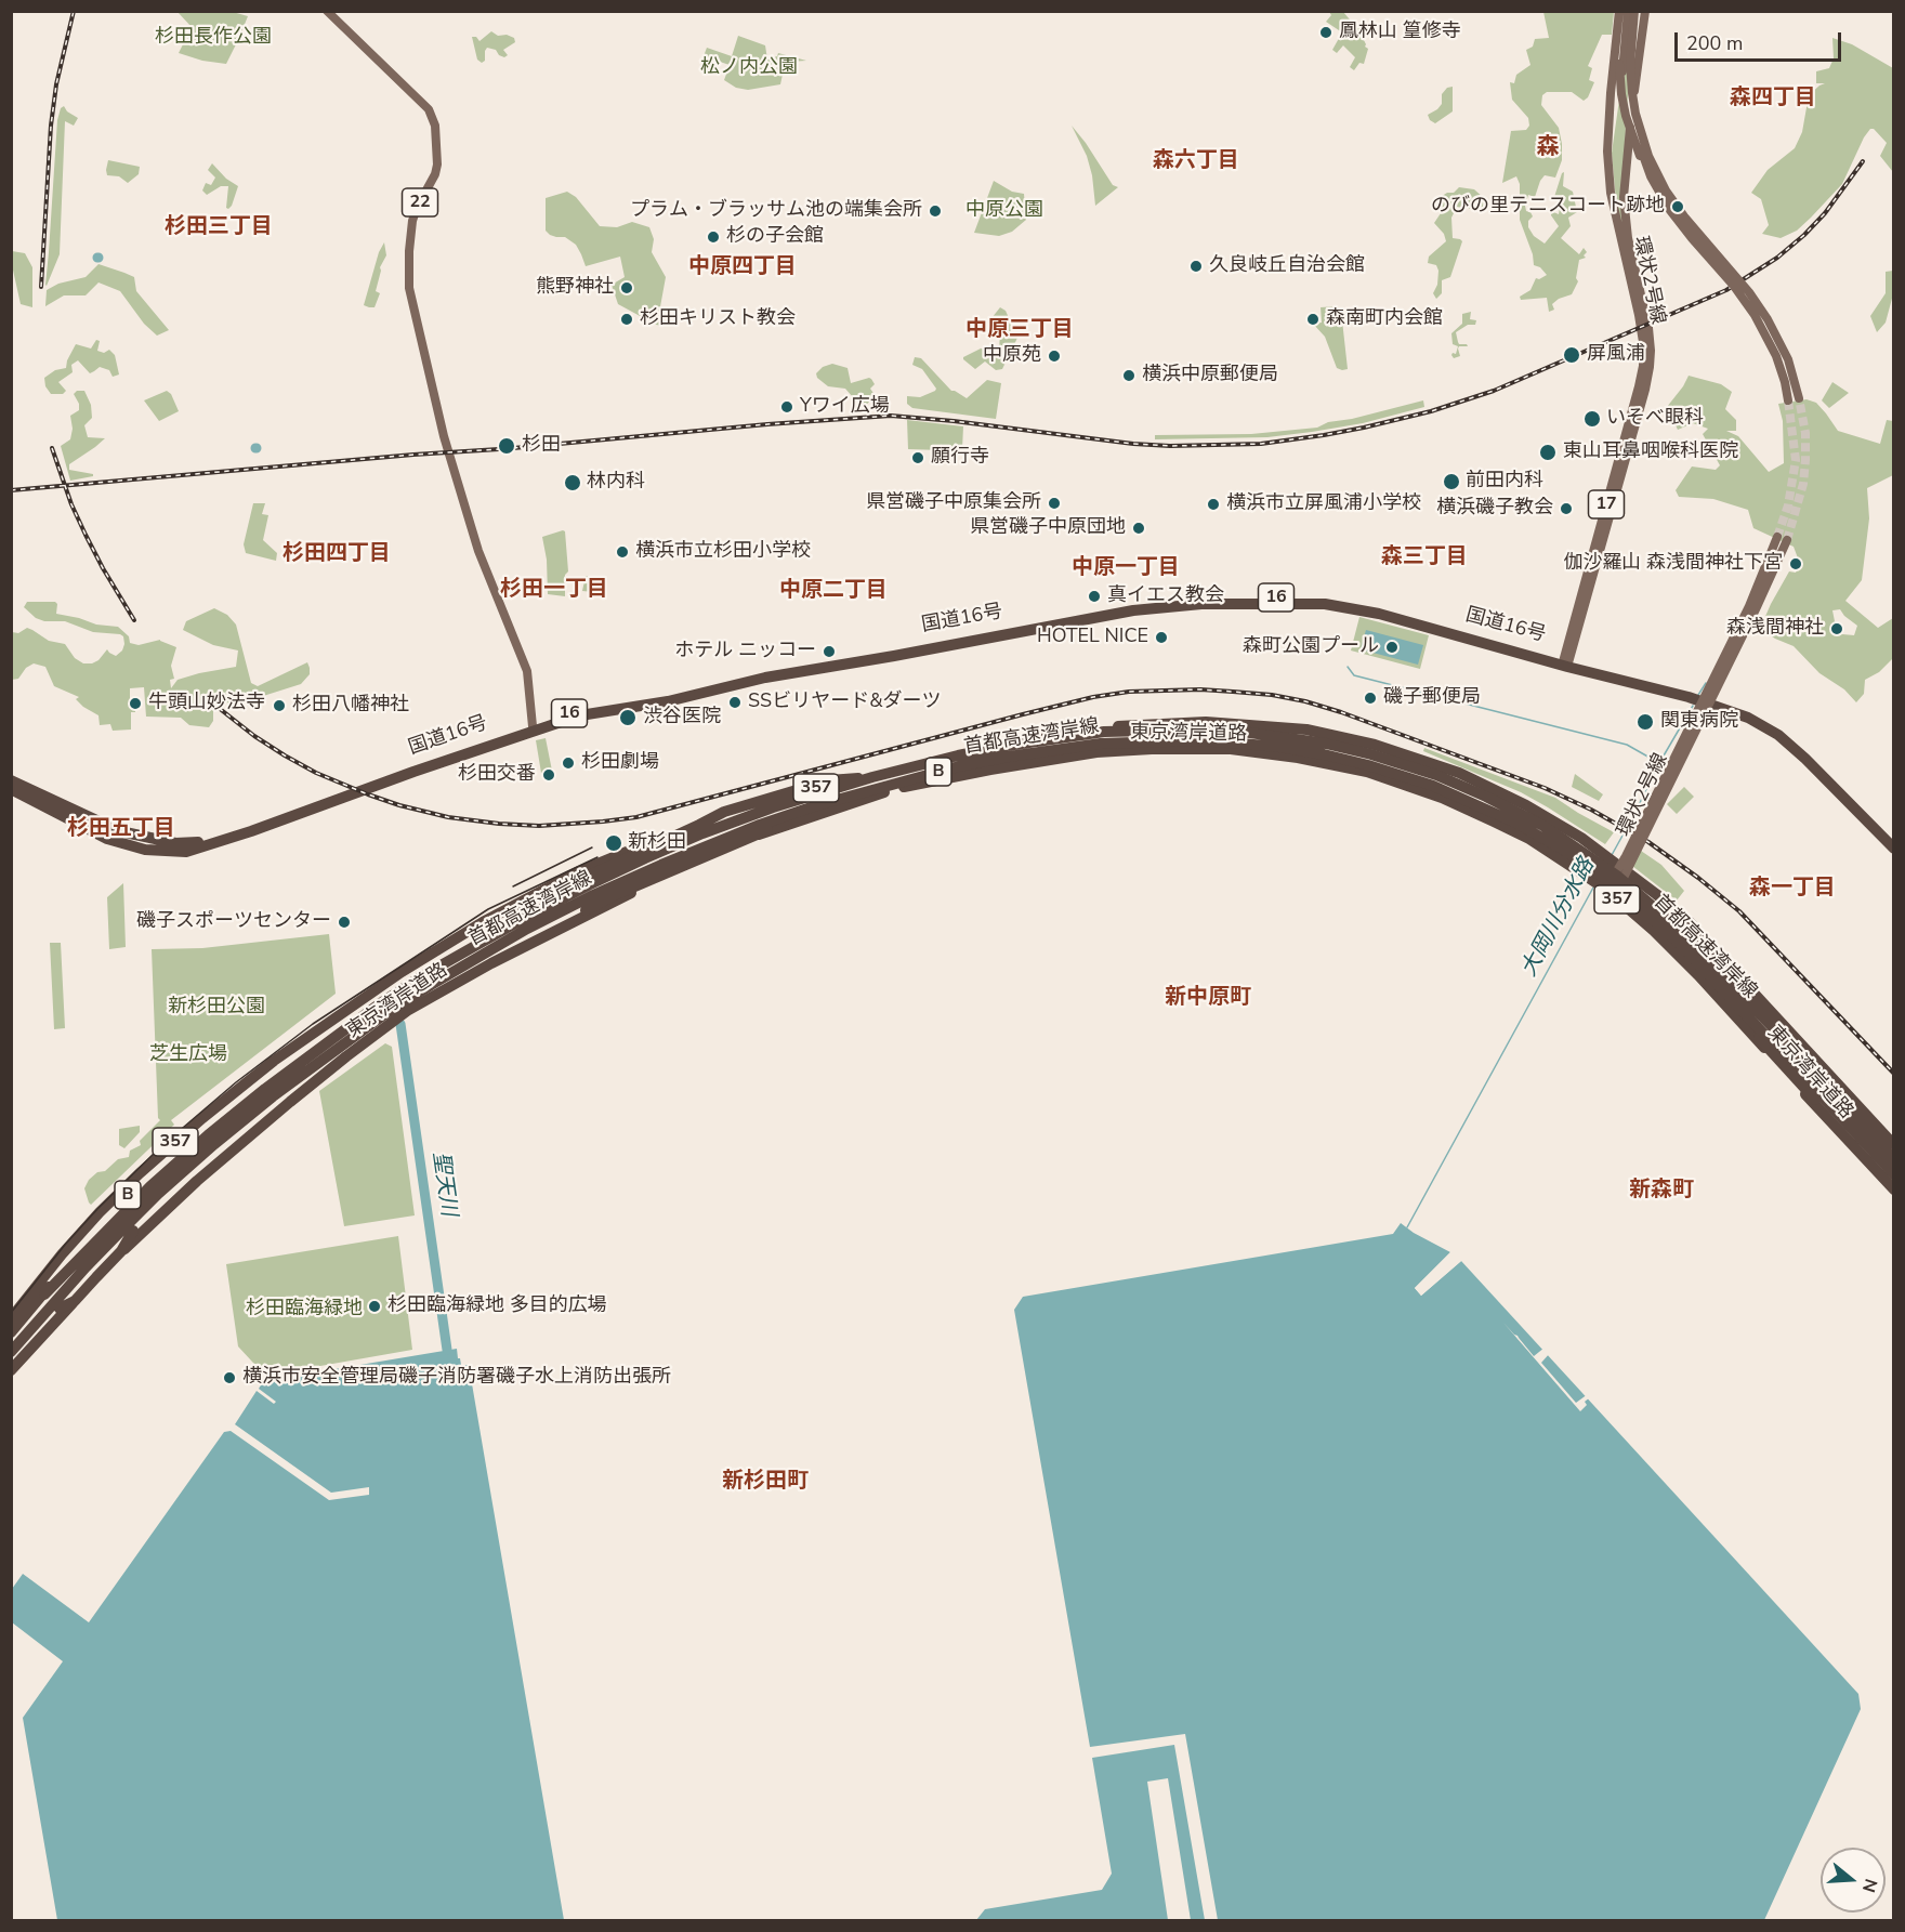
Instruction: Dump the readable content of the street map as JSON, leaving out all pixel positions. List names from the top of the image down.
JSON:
{
  "streets": {
    "highway": [
      "16",
      "国道16号",
      "東京湾岸道路",
      "首都高速湾岸線",
      "B",
      "357"
    ],
    "main road": ["22", "環状2号線", "17"]
  },
  "crossings": [
    ["22", "国道16号"],
    ["環状2号線", "国道16号"],
    ["東京湾岸道路", "B"],
    ["東京湾岸道路", "357"],
    ["首都高速湾岸線", "B"]
  ],
  "districts": [
    "森四丁目",
    "森",
    "森六丁目",
    "杉田三丁目",
    "中原四丁目",
    "中原三丁目",
    "杉田四丁目",
    "森三丁目",
    "中原一丁目",
    "杉田一丁目",
    "中原二丁目",
    "杉田五丁目",
    "森一丁目",
    "新中原町",
    "新森町",
    "新杉田町"
  ],
  "water": ["大岡川分水路", "聖天川"],
  "parks": [
    "杉田長作公園",
    "松ノ内公園",
    "中原公園",
    "新杉田公園",
    "芝生広場",
    "杉田臨海緑地"
  ],
  "places": [
    "鳳林山 篁修寺",
    "のびの里テニスコート跡地",
    "プラム・ブラッサム池の端集会所",
    "杉の子会館",
    "久良岐丘自治会館",
    "熊野神社",
    "杉田キリスト教会",
    "森南町内会館",
    "屏風浦",
    "中原苑",
    "横浜中原郵便局",
    "Yワイ広場",
    "いそべ眼科",
    "杉田",
    "東山耳鼻咽喉科医院",
    "願行寺",
    "前田内科",
    "林内科",
    "県営磯子中原集会所",
    "横浜市立屏風浦小学校",
    "横浜磯子教会",
    "県営磯子中原団地",
    "横浜市立杉田小学校",
    "伽沙羅山 森浅間神社下宮",
    "真イエス教会",
    "森浅間神社",
    "HOTEL NICE",
    "森町公園プール",
    "ホテル ニッコー",
    "磯子郵便局",
    "SSビリヤード&ダーツ",
    "牛頭山妙法寺",
    "杉田八幡神社",
    "渋谷医院",
    "関東病院",
    "杉田劇場",
    "杉田交番",
    "新杉田",
    "磯子スポーツセンター",
    "杉田臨海緑地 多目的広場",
    "横浜市安全管理局磯子消防署磯子水上消防出張所"
  ],
  "scale_bar": "200 m",
  "north": "right"
}
